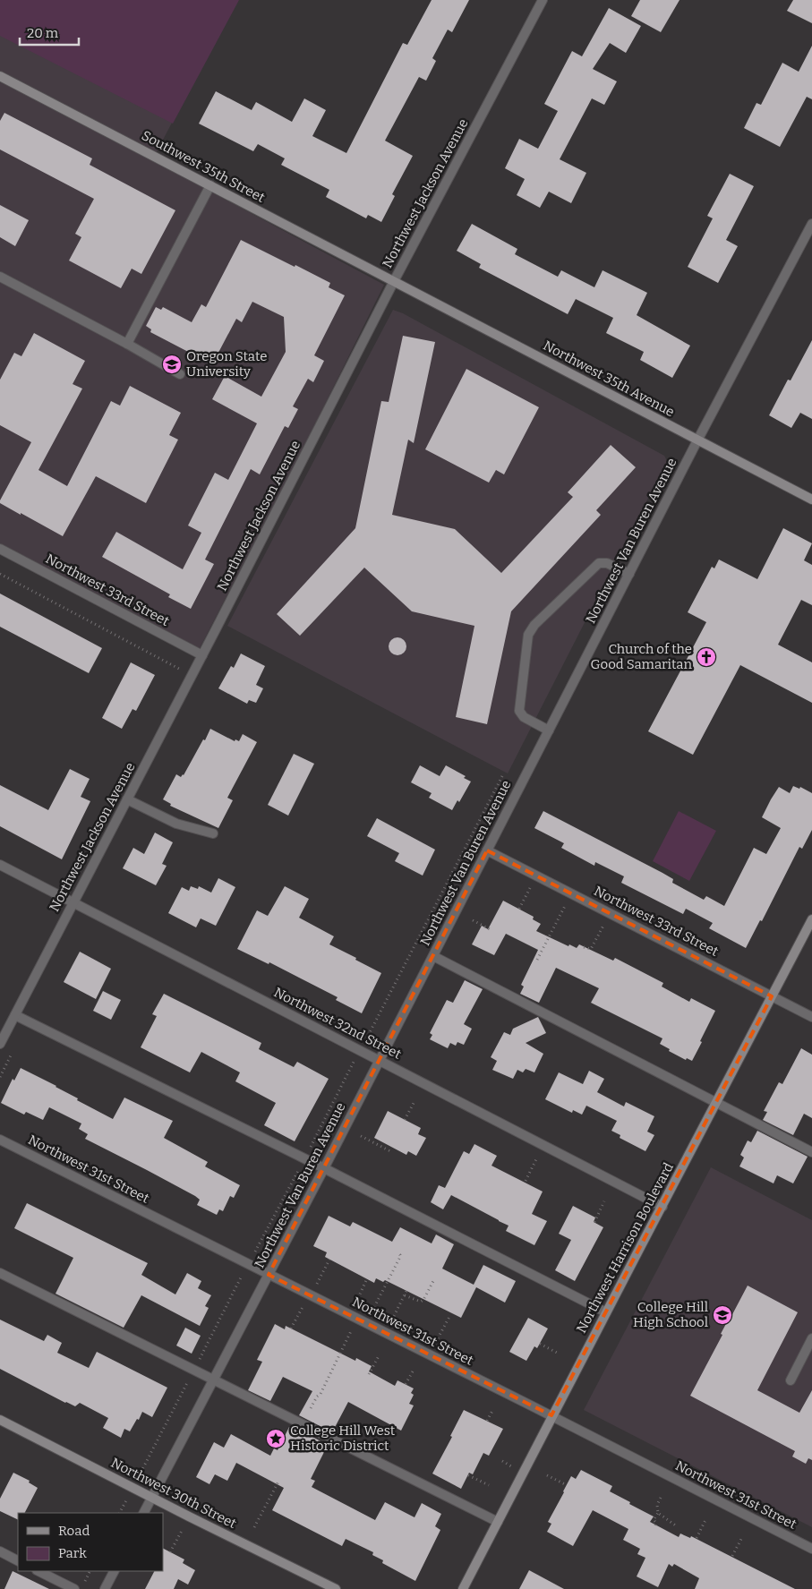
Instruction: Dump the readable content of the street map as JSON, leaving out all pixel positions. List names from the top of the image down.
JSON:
{
  "streets": {
    "main road": [
      "Southwest 35th Street",
      "Northwest 35th Avenue",
      "Northwest Harrison Boulevard",
      "Northwest 30th Street"
    ],
    "street": [
      "Northwest Jackson Avenue",
      "Northwest Van Buren Avenue",
      "Northwest 33rd Street",
      "Northwest 32nd Street",
      "Northwest 31st Street"
    ]
  },
  "crossings": [
    ["Southwest 35th Street", "Northwest Jackson Avenue"],
    ["Southwest 35th Street", "Northwest 35th Avenue"],
    ["Northwest Jackson Avenue", "Northwest 35th Avenue"],
    ["Northwest Jackson Avenue", "Northwest 33rd Street"],
    ["Northwest Jackson Avenue", "Northwest 32nd Street"],
    ["Northwest 35th Avenue", "Northwest Van Buren Avenue"],
    ["Northwest Van Buren Avenue", "Northwest 33rd Street"],
    ["Northwest Van Buren Avenue", "Northwest 32nd Street"],
    ["Northwest Van Buren Avenue", "Northwest 31st Street"],
    ["Northwest Van Buren Avenue", "Northwest 30th Street"],
    ["Northwest 33rd Street", "Northwest Harrison Boulevard"],
    ["Northwest 32nd Street", "Northwest Harrison Boulevard"],
    ["Northwest 31st Street", "Northwest Harrison Boulevard"]
  ],
  "places": {
    "school or university": ["Oregon State University", "College Hill High School"],
    "church": ["Church of the Good Samaritan"],
    "place": ["College Hill West Historic District"]
  },
  "legend": ["Road", "Park"],
  "scale_bar": "20 m"
}
